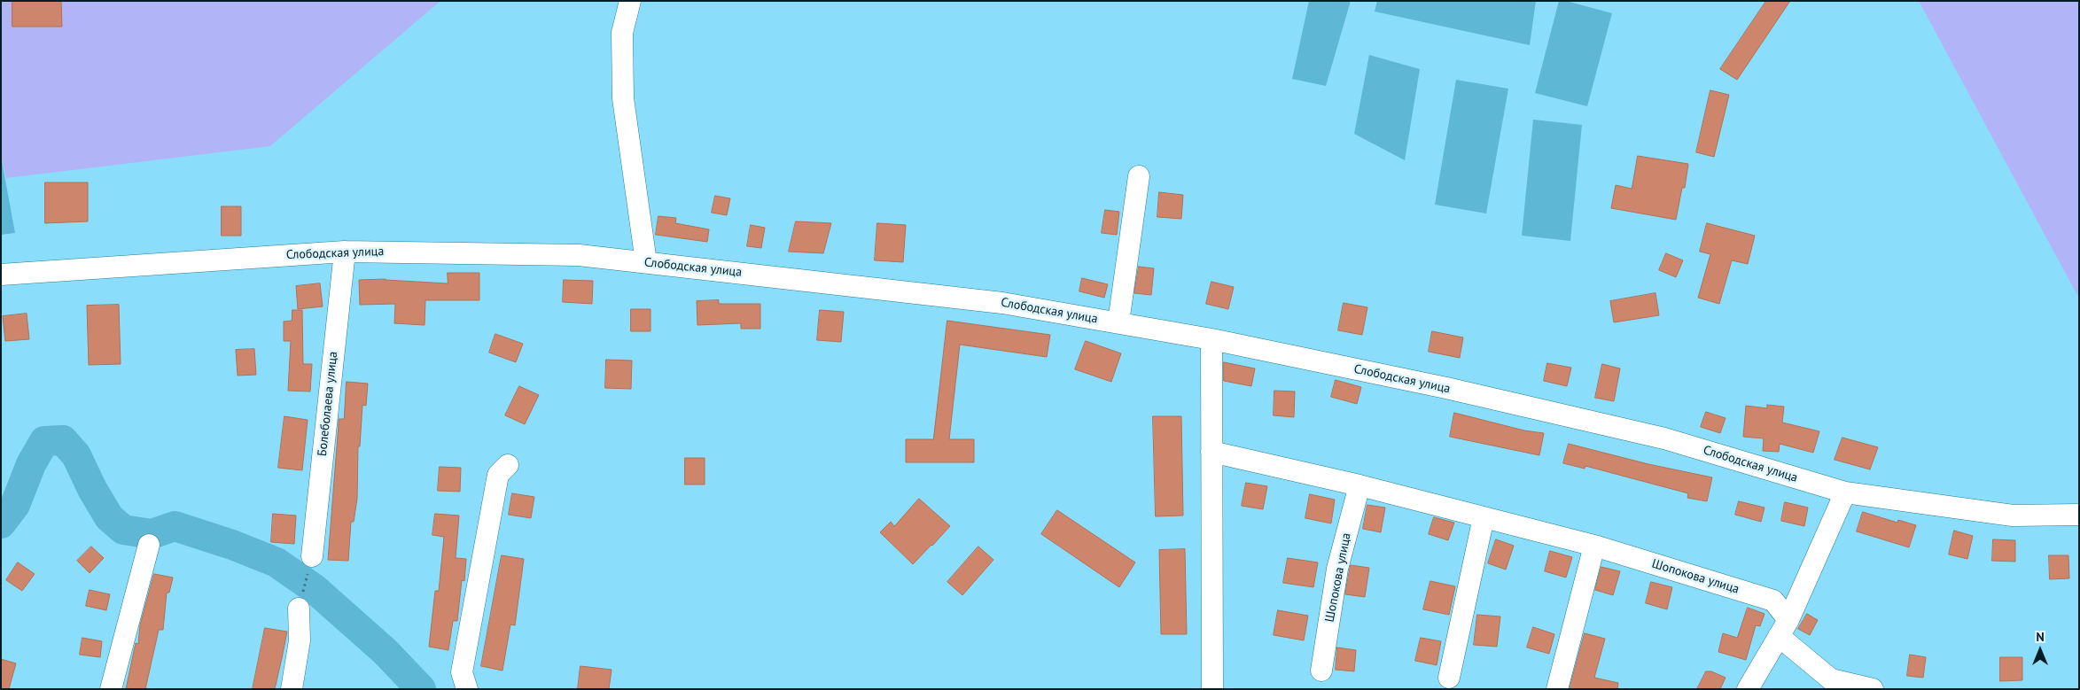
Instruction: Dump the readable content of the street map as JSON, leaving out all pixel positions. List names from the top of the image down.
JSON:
{
  "streets": {
    "street": ["Слободская улица", "Болеболаева улица", "Шопокова улица"]
  },
  "crossings": [
    ["Слободская улица", "Болеболаева улица"]
  ],
  "north": "top"
}
